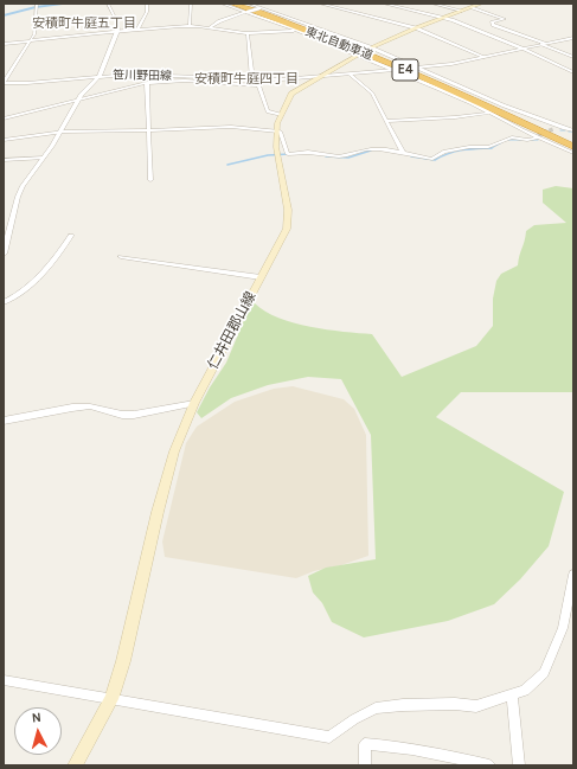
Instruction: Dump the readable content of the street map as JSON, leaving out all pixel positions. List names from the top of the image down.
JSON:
{
  "streets": {
    "highway": ["東北自動車道", "E4"],
    "main road": ["仁井田郡山線"],
    "street": ["笹川野田線"]
  },
  "crossings": [
    ["笹川野田線", "仁井田郡山線"]
  ],
  "districts": ["安積町牛庭五丁目", "安積町牛庭四丁目"],
  "north": "top"
}
